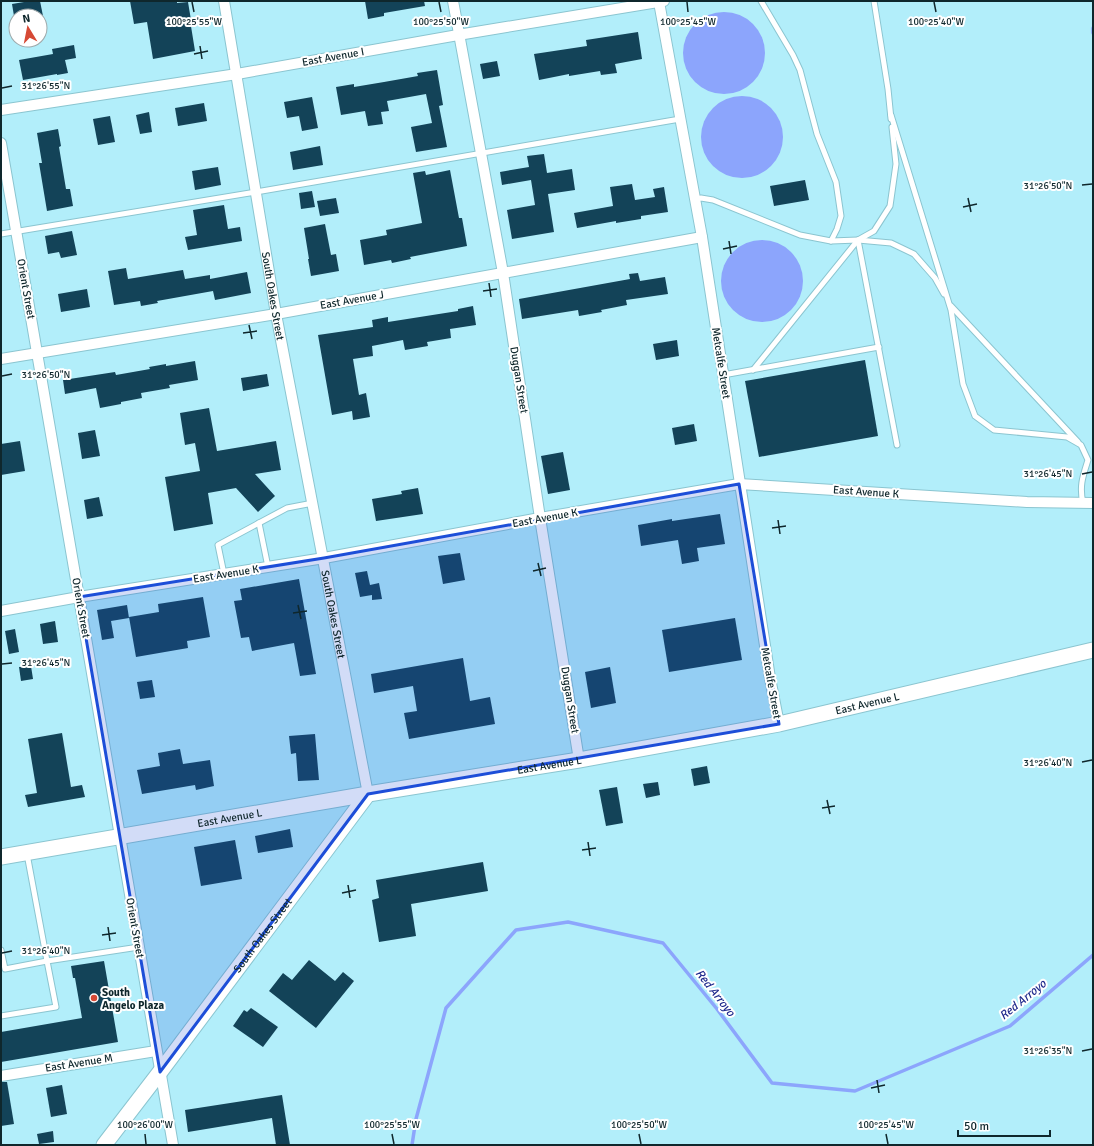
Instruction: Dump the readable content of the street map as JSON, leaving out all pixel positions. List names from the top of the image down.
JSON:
{
  "streets": {
    "main road": ["South Oakes Street", "East Avenue L"],
    "street": [
      "East Avenue I",
      "Orient Street",
      "East Avenue J",
      "Metcalfe Street",
      "Duggan Street",
      "East Avenue K",
      "East Avenue M"
    ]
  },
  "crossings": [
    ["East Avenue I", "South Oakes Street"],
    ["East Avenue I", "Metcalfe Street"],
    ["East Avenue I", "Duggan Street"],
    ["Orient Street", "South Oakes Street"],
    ["Orient Street", "East Avenue J"],
    ["Orient Street", "East Avenue K"],
    ["Orient Street", "East Avenue L"],
    ["Orient Street", "East Avenue M"],
    ["South Oakes Street", "East Avenue J"],
    ["South Oakes Street", "East Avenue K"],
    ["South Oakes Street", "East Avenue L"],
    ["East Avenue J", "Metcalfe Street"],
    ["East Avenue J", "Duggan Street"],
    ["Metcalfe Street", "East Avenue K"],
    ["Metcalfe Street", "East Avenue L"],
    ["Duggan Street", "East Avenue K"],
    ["Duggan Street", "East Avenue L"]
  ],
  "water": ["Red Arroyo"],
  "places": ["South Angelo Plaza"],
  "scale_bar": "50 m",
  "north": "top",
  "coordinates": [
    "100°25'55\"W",
    "100°25'50\"W",
    "100°25'45\"W",
    "100°25'40\"W",
    "31°26'55\"N",
    "31°26'50\"N",
    "31°26'45\"N",
    "31°26'40\"N",
    "31°26'35\"N",
    "100°26'00\"W"
  ]
}
